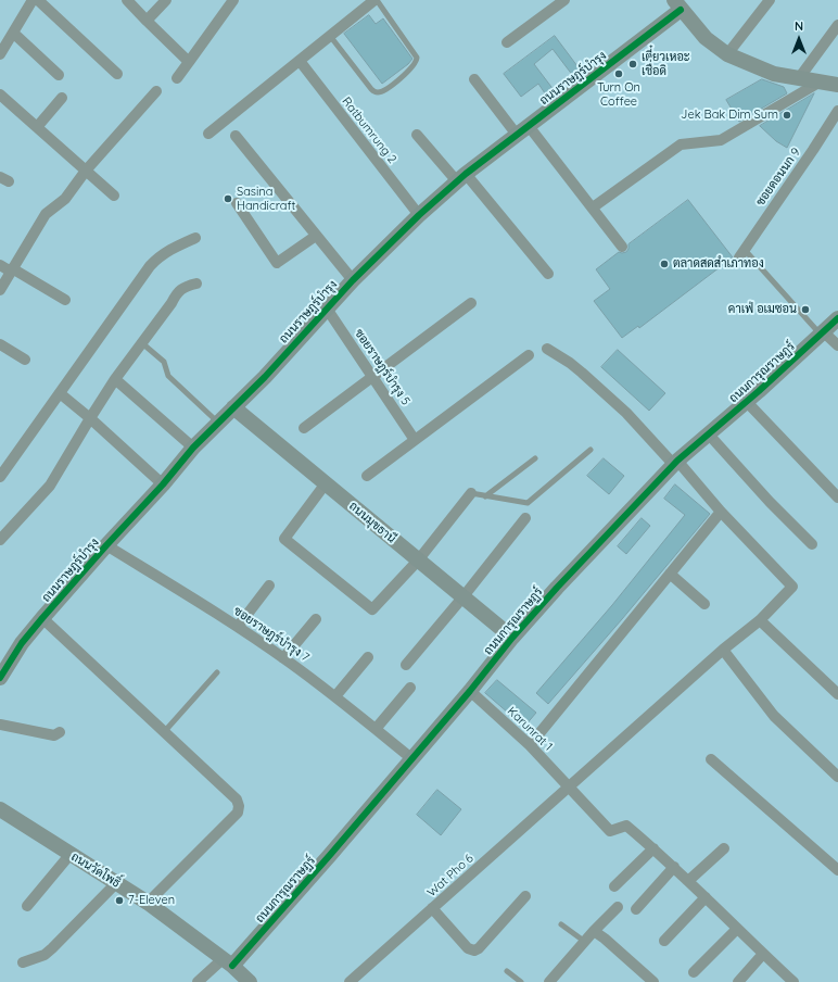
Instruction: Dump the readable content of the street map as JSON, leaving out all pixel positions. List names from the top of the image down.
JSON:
{
  "streets": {
    "street": [
      "ถนนราษฎร์บำรุง",
      "Ratbumrung 2",
      "ซอยดอนนก 9",
      "ซอยราษฎร์บำรุง 5",
      "ถนนการุณราษฏร์",
      "ถนนมุขธานี",
      "ซอยราษฎร์บำรุง 7",
      "Karunrat 1",
      "ถนนวัดโพธิ์",
      "Wat Pho 6"
    ]
  },
  "crossings": [
    ["ถนนราษฎร์บำรุง", "Ratbumrung 2"],
    ["ถนนราษฎร์บำรุง", "ซอยราษฎร์บำรุง 5"],
    ["ถนนราษฎร์บำรุง", "ถนนมุขธานี"],
    ["ถนนราษฎร์บำรุง", "ซอยราษฎร์บำรุง 7"],
    ["ถนนการุณราษฏร์", "ถนนมุขธานี"],
    ["ถนนการุณราษฏร์", "ซอยราษฎร์บำรุง 7"],
    ["ถนนการุณราษฏร์", "Karunrat 1"],
    ["ถนนการุณราษฏร์", "ถนนวัดโพธิ์"],
    ["Karunrat 1", "Wat Pho 6"]
  ],
  "places": [
    "เตี๋ยวเหอะ เชื่อดิ",
    "Turn On Coffee",
    "Jek Bak Dim Sum",
    "Sasina Handicraft",
    "ตลาดสดสำเภาทอง",
    "คาเฟ่ อเมซอน",
    "7-Eleven"
  ],
  "north": "top"
}
